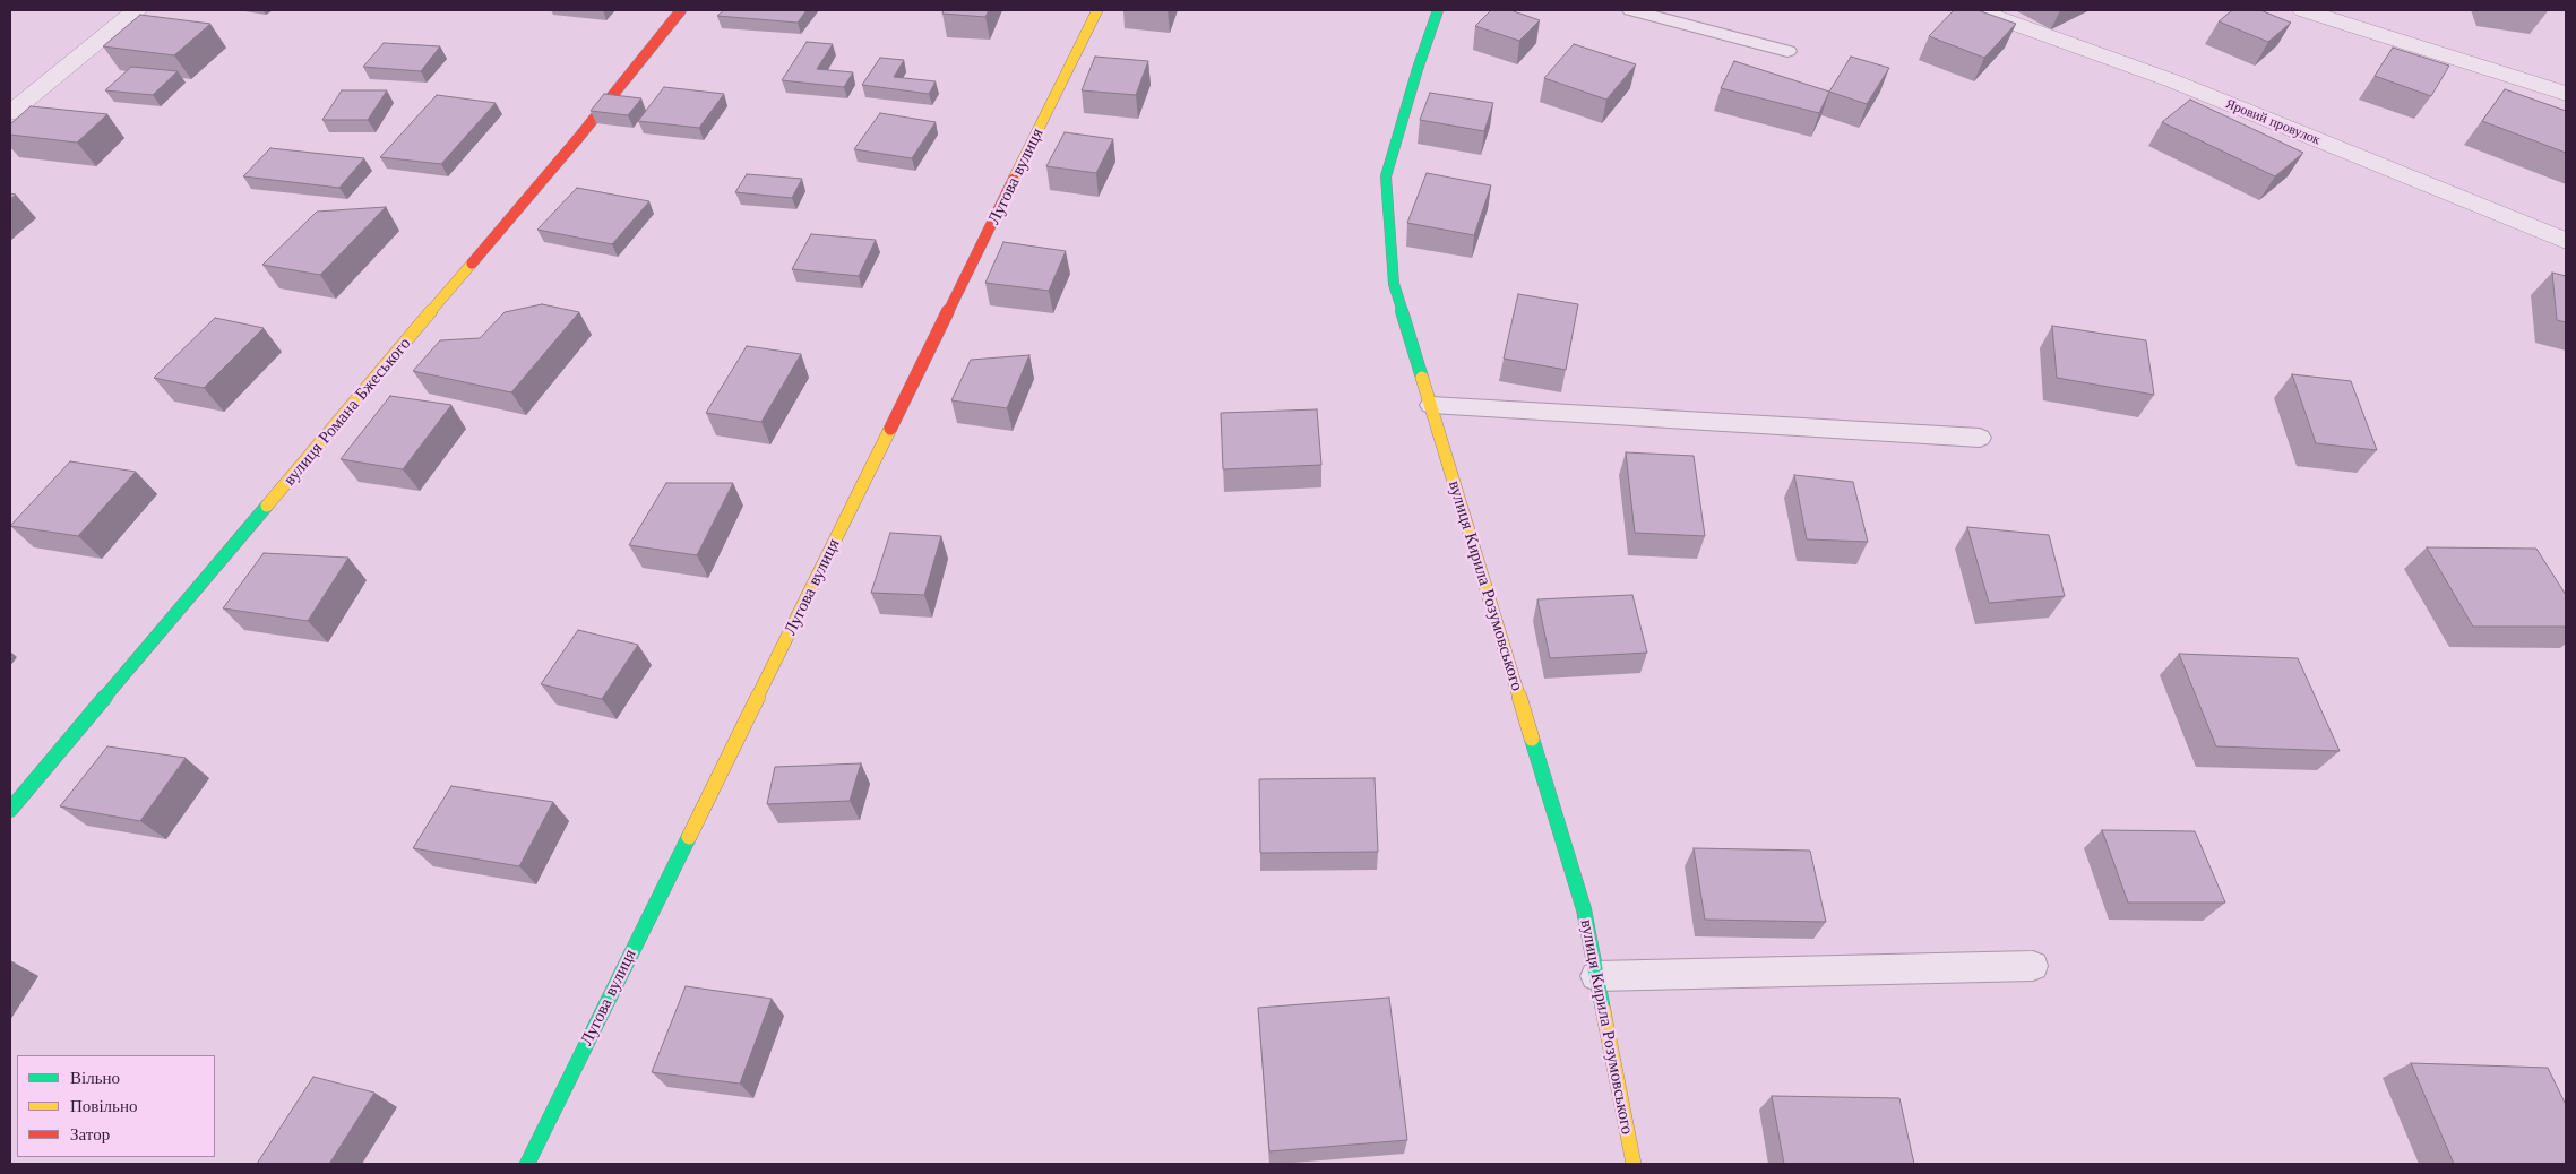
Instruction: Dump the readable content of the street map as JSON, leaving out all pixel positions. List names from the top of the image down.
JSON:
{
  "streets": {
    "street": [
      "Яровий провулок",
      "Лугова вулиця",
      "вулиця Романа Бжеського",
      "вулиця Кирила Розумовського"
    ]
  },
  "legend": ["Вільно", "Повільно", "Затор"]
}
